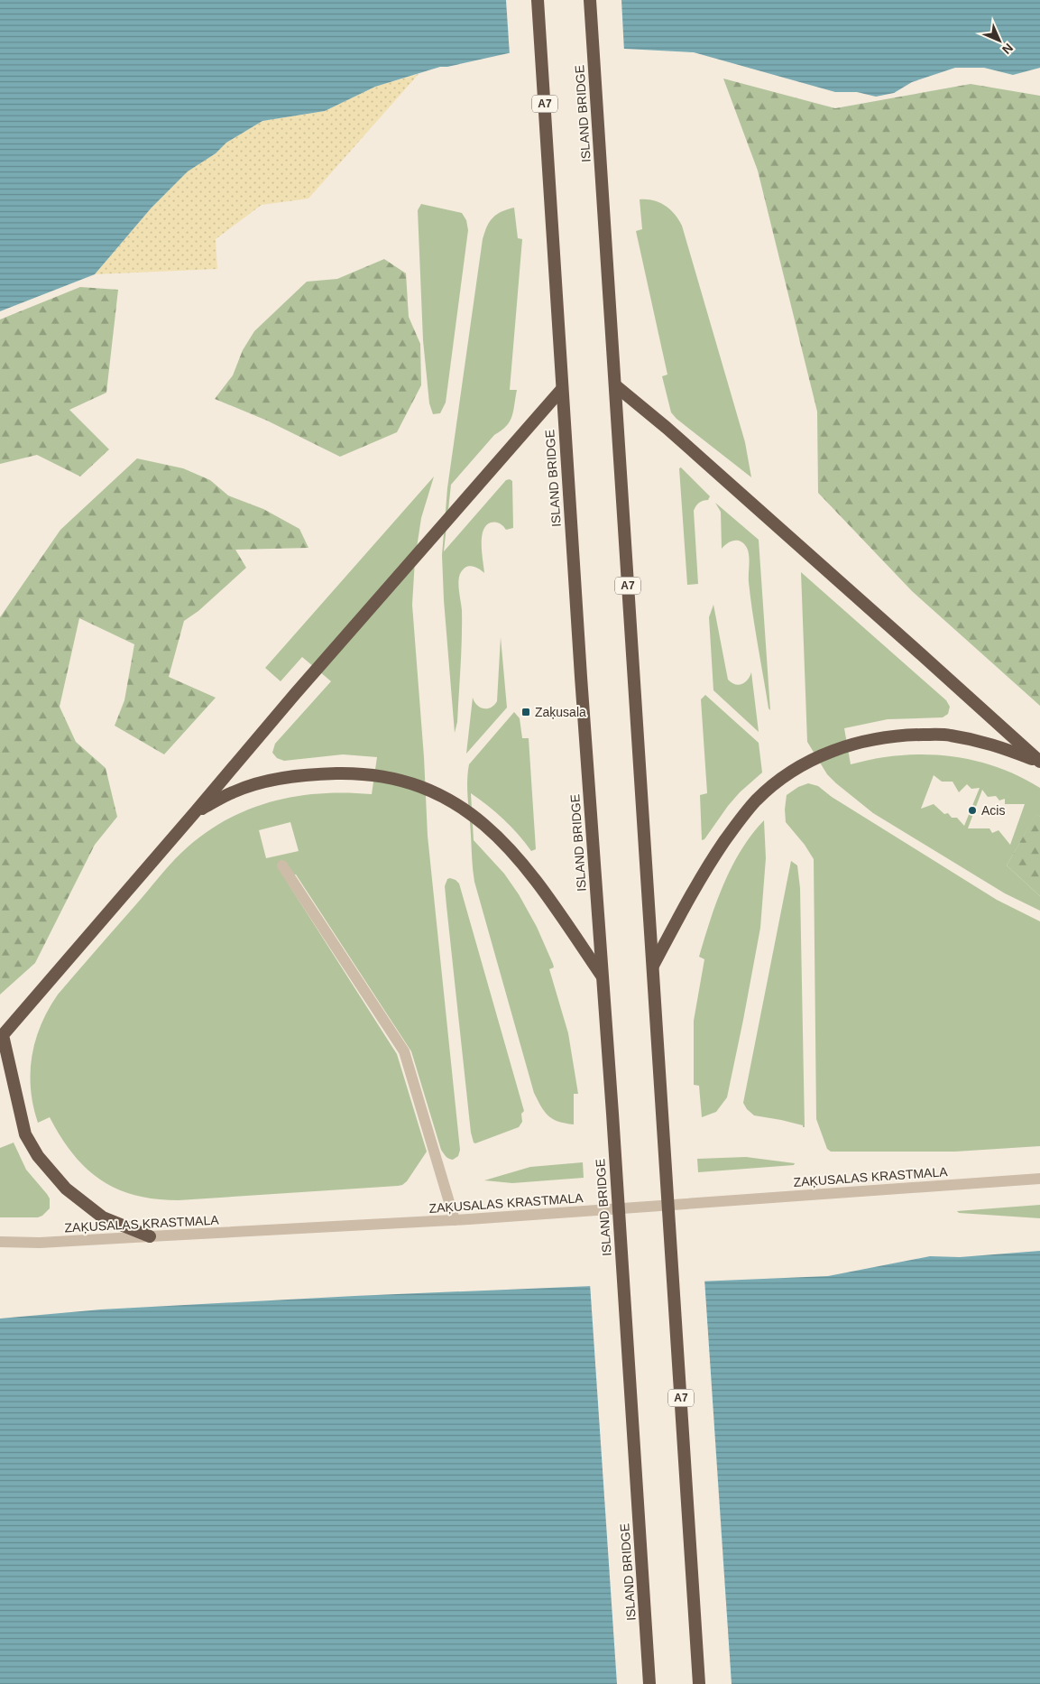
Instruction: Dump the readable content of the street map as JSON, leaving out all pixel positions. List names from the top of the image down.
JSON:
{
  "streets": {
    "highway": ["A7", "ISLAND BRIDGE"],
    "street": ["ZAĶUSALAS KRASTMALA"]
  },
  "places": {
    "transit": ["Zaķusala"],
    "other": ["Acis"]
  },
  "north": "bottom right"
}
